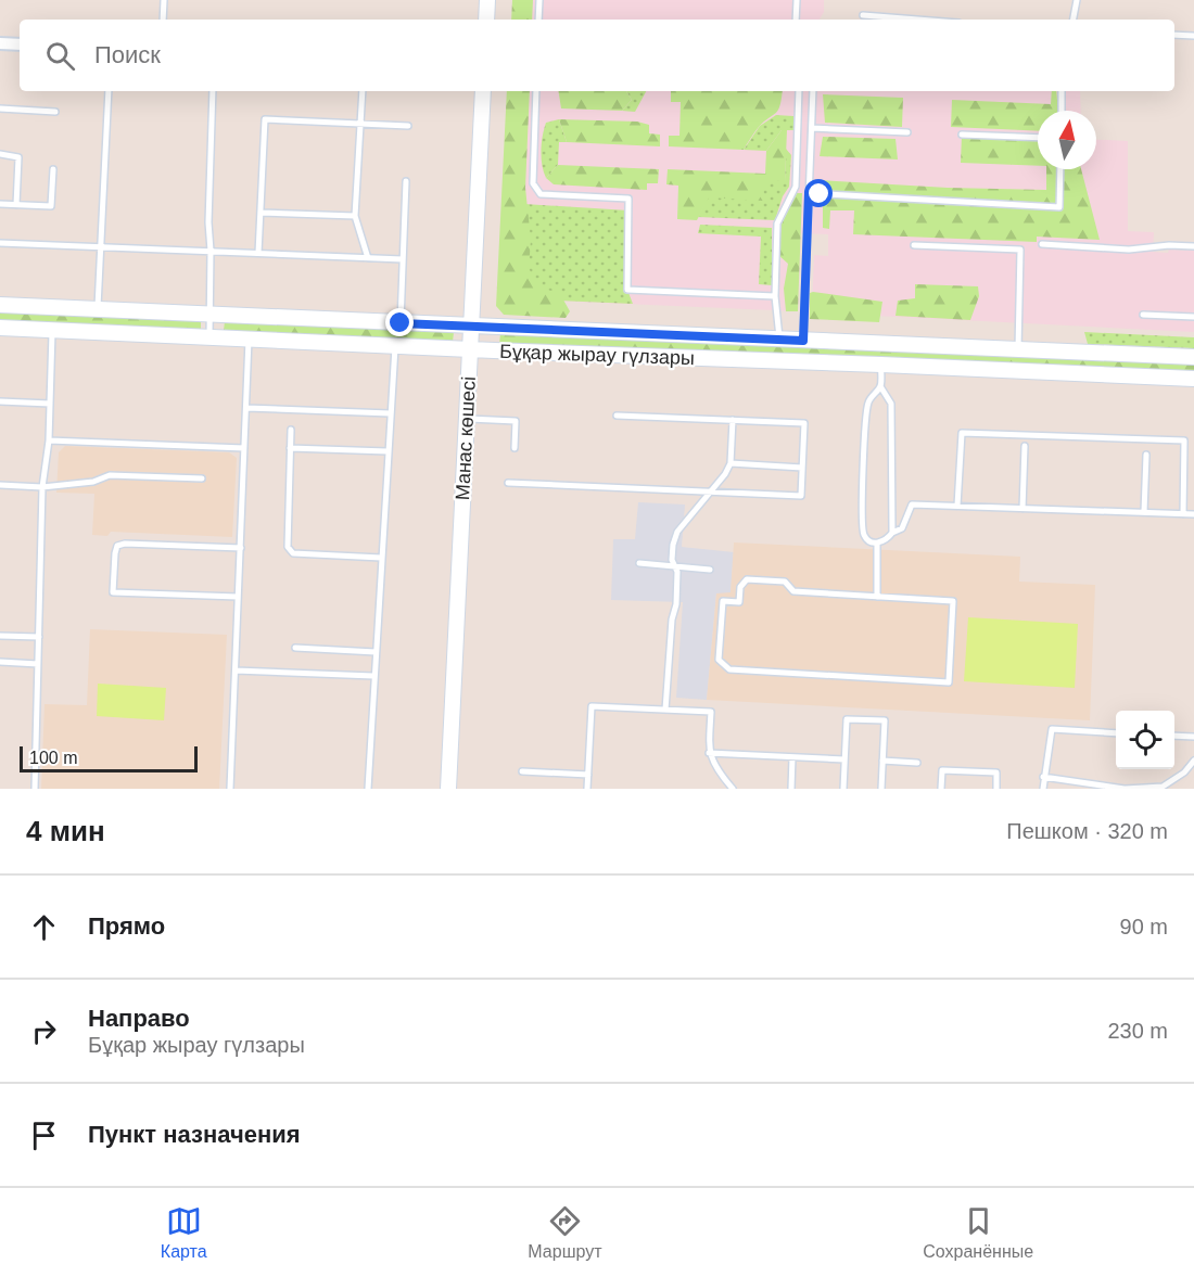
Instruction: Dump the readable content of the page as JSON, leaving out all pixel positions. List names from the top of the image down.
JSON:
{
  "streets": {
    "street": ["Бұқар жырау гүлзары", "Манас көшесі"]
  },
  "crossings": [
    ["Бұқар жырау гүлзары", "Манас көшесі"]
  ],
  "scale_bar": "100 m",
  "north": "top",
  "page": {
    "search": "Поиск",
    "scale": "100 m",
    "heading": ["4 мин", "Пешком · 320 m"],
    "list": [
      ["Прямо", "90 m"],
      ["Направо", "Бұқар жырау гүлзары", "230 m"],
      "Пункт назначения"
    ],
    "nav": ["Карта", "Маршрут", "Сохранённые"]
  }
}
